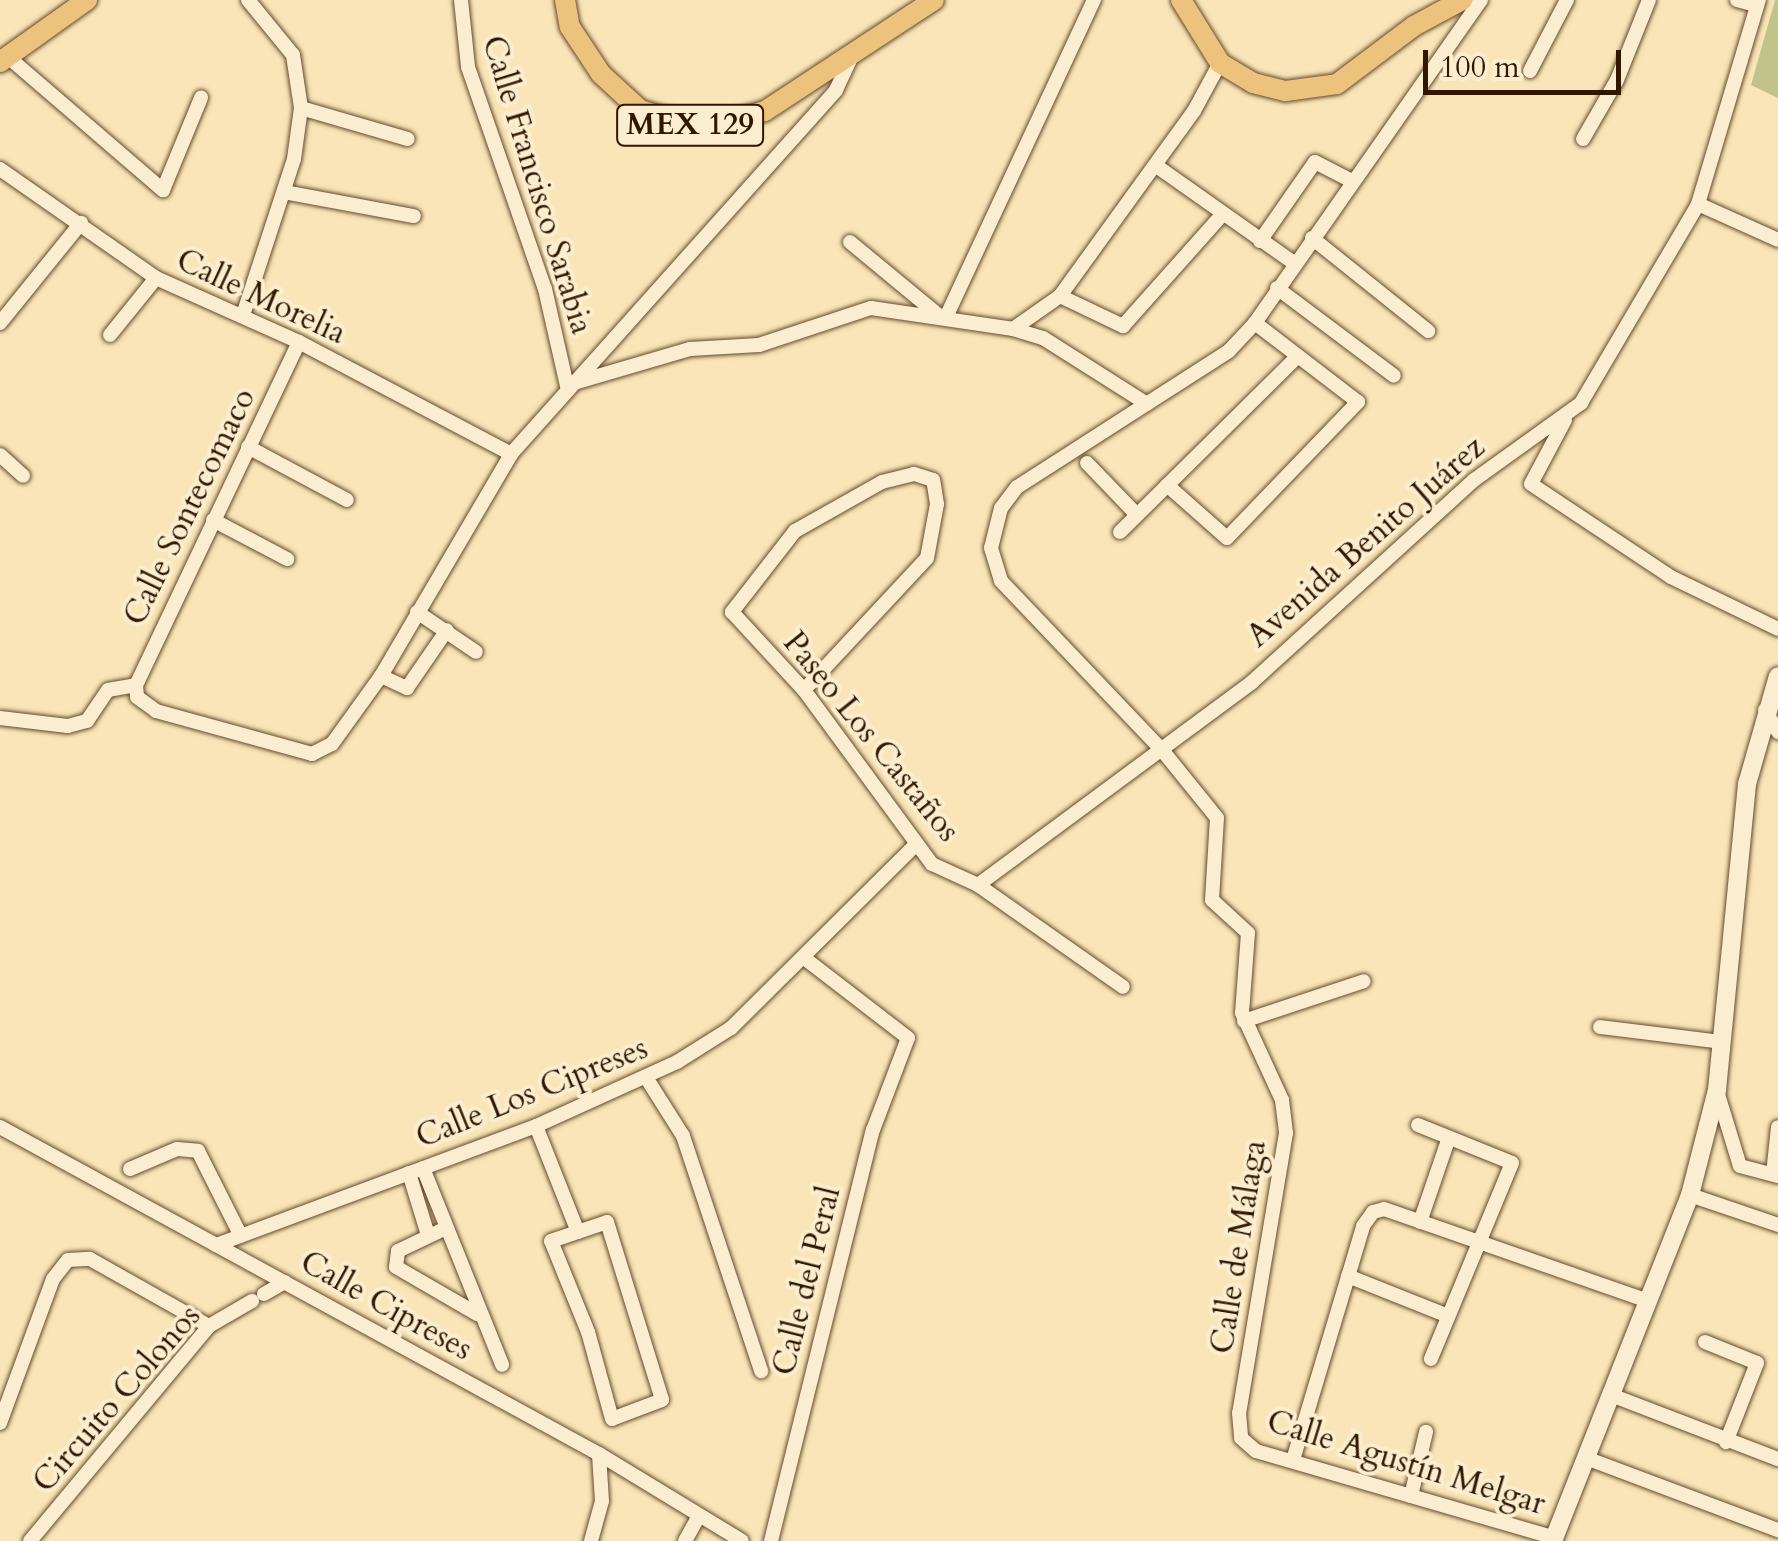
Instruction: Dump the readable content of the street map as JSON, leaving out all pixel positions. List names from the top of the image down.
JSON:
{
  "streets": {
    "main road": ["MEX 129"],
    "street": [
      "Calle Francisco Sarabia",
      "Calle Morelia",
      "Calle Sontecomaco",
      "Avenida Benito Juárez",
      "Paseo Los Castaños",
      "Calle Los Cipreses",
      "Calle de Málaga",
      "Calle del Peral",
      "Calle Cipreses",
      "Circuito Colonos",
      "Calle Agustín Melgar"
    ]
  },
  "crossings": [
    ["Calle Morelia", "Calle Sontecomaco"],
    ["Avenida Benito Juárez", "Paseo Los Castaños"],
    ["Avenida Benito Juárez", "Calle de Málaga"],
    ["Paseo Los Castaños", "Calle Los Cipreses"],
    ["Calle Los Cipreses", "Calle del Peral"],
    ["Calle Los Cipreses", "Calle Cipreses"],
    ["Calle de Málaga", "Calle Agustín Melgar"],
    ["Calle Cipreses", "Circuito Colonos"]
  ],
  "scale_bar": "100 m"
}
